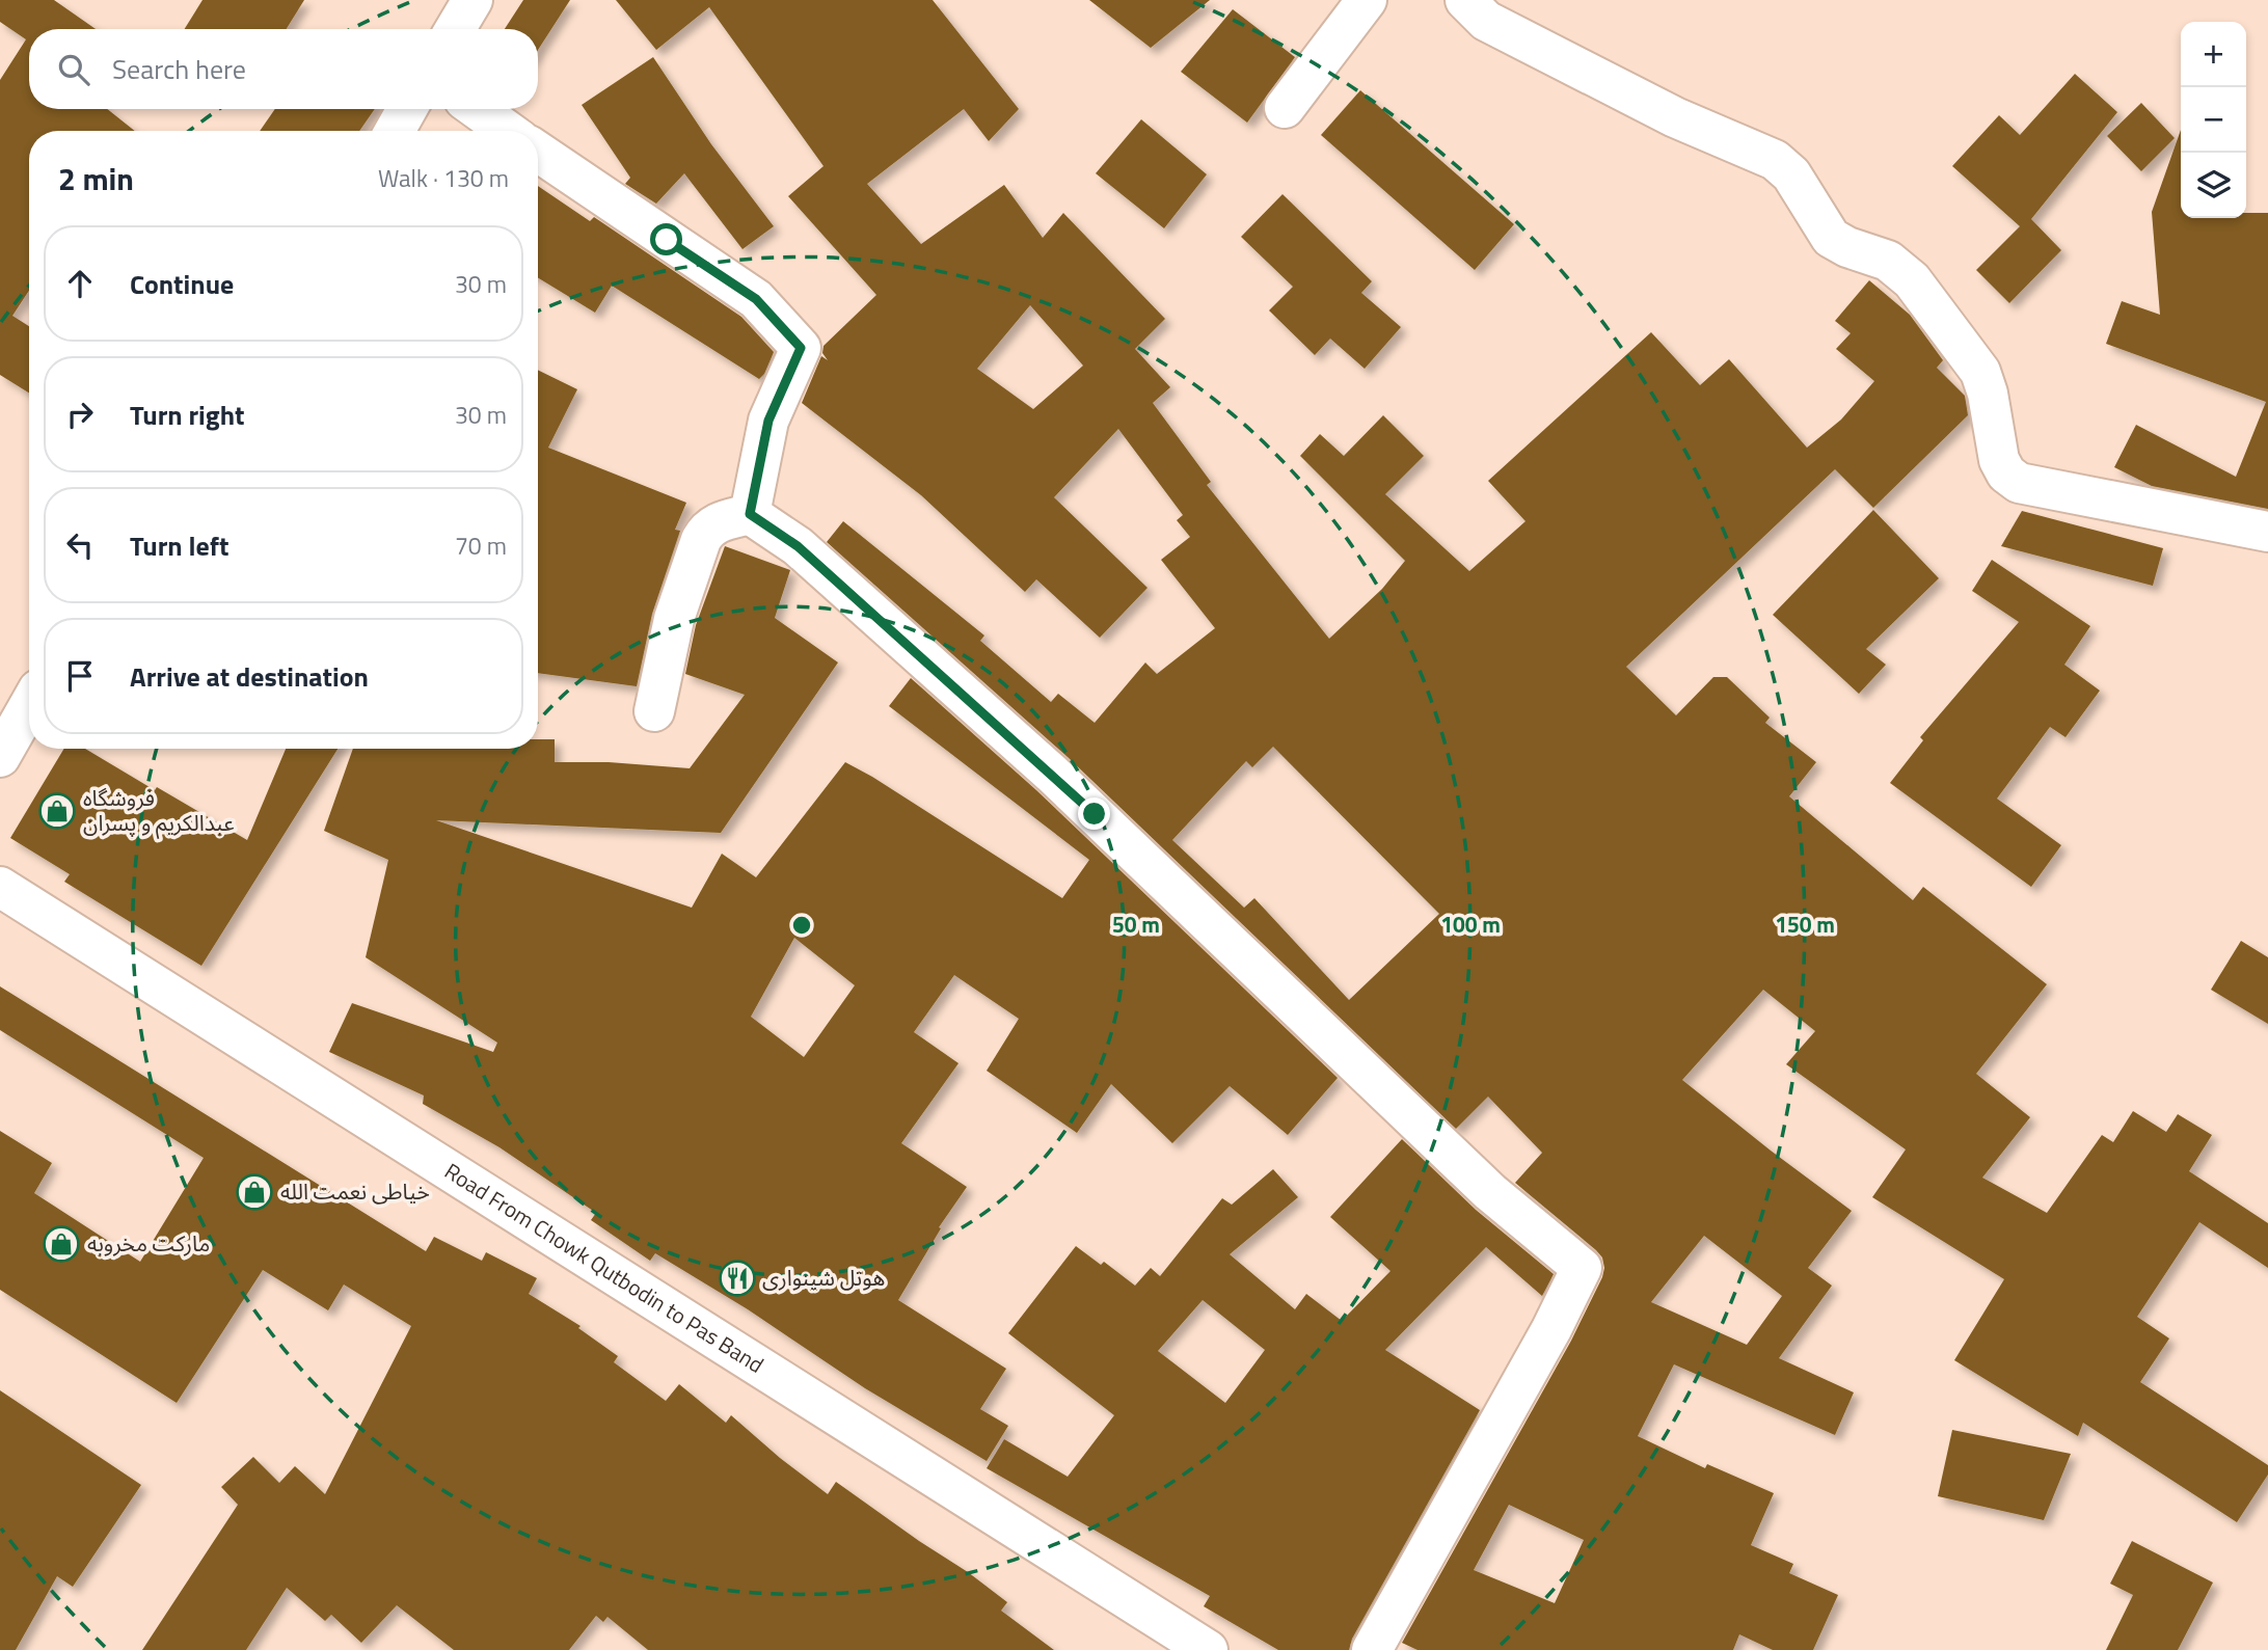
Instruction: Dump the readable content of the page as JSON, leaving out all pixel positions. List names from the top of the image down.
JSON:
{
  "streets": {
    "street": ["Road From Chowk Qutbodin to Pas Band"]
  },
  "places": {
    "shop": ["فروشگاه عبدالکریم و پسران", "خیاطی نعمت الله", "مارکت مخروبه"],
    "restaurant": ["هوتل شینواری"]
  },
  "page": {
    "map_buttons": ["+", "−"],
    "search": "Search here",
    "heading": ["2 min", "Walk · 130 m"],
    "list": [
      ["Continue", "30 m"],
      ["Turn right", "30 m"],
      ["Turn left", "70 m"],
      "Arrive at destination"
    ]
  },
  "rings": ["50 m", "100 m", "150 m"]
}
